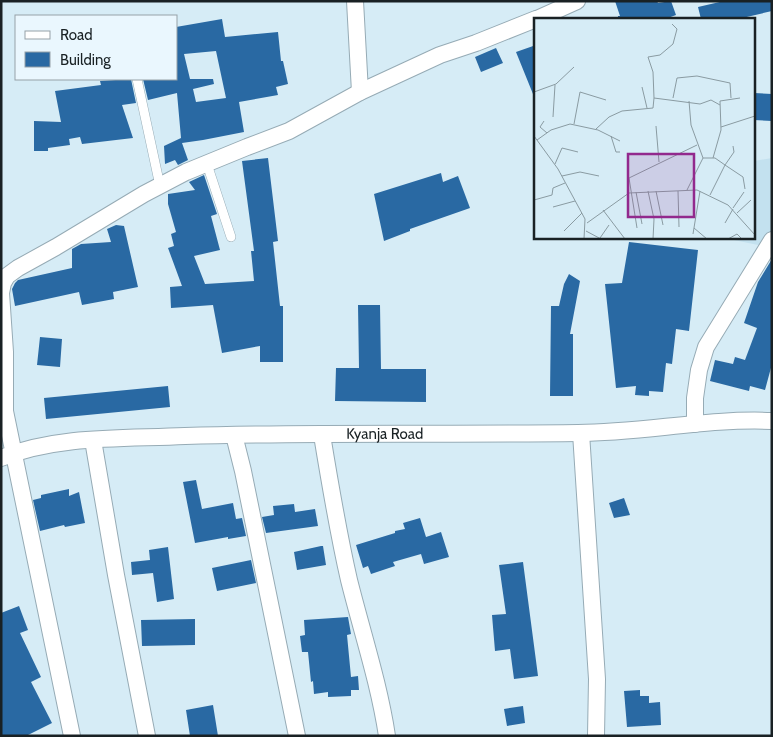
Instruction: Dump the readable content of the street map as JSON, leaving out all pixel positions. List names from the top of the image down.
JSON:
{
  "streets": {
    "street": ["Kyanja Road"]
  },
  "legend": ["Road", "Building"]
}
